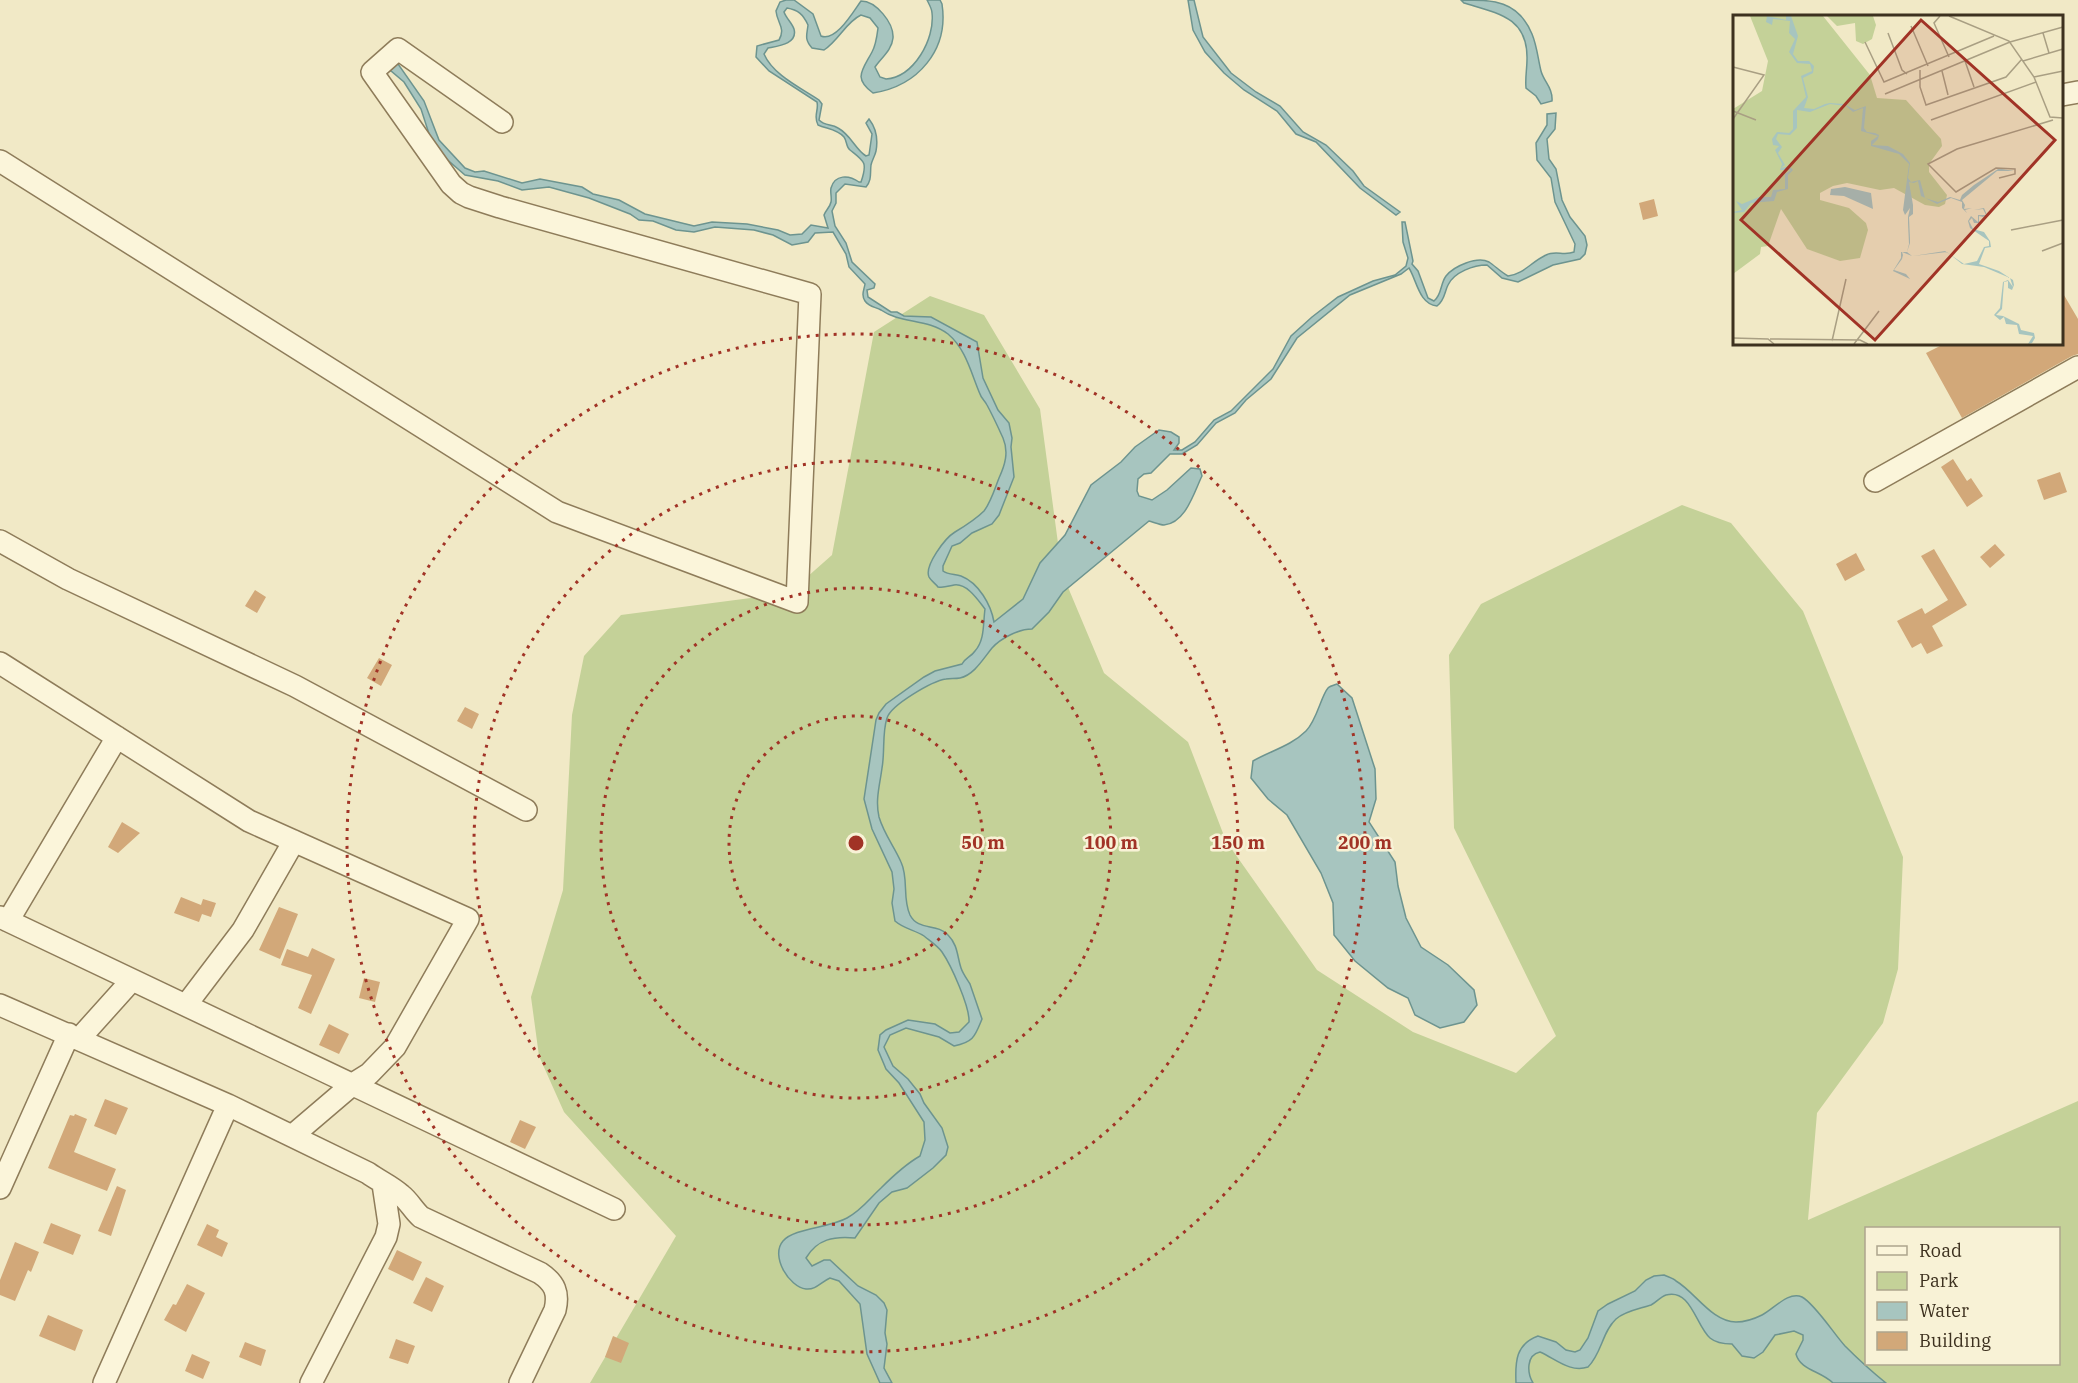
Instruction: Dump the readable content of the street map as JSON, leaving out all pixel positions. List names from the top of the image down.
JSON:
{
  "legend": [
    "Road",
    "Park",
    "Water",
    "Building"
  ],
  "rings": [
    "50 m",
    "100 m",
    "150 m",
    "200 m"
  ]
}
